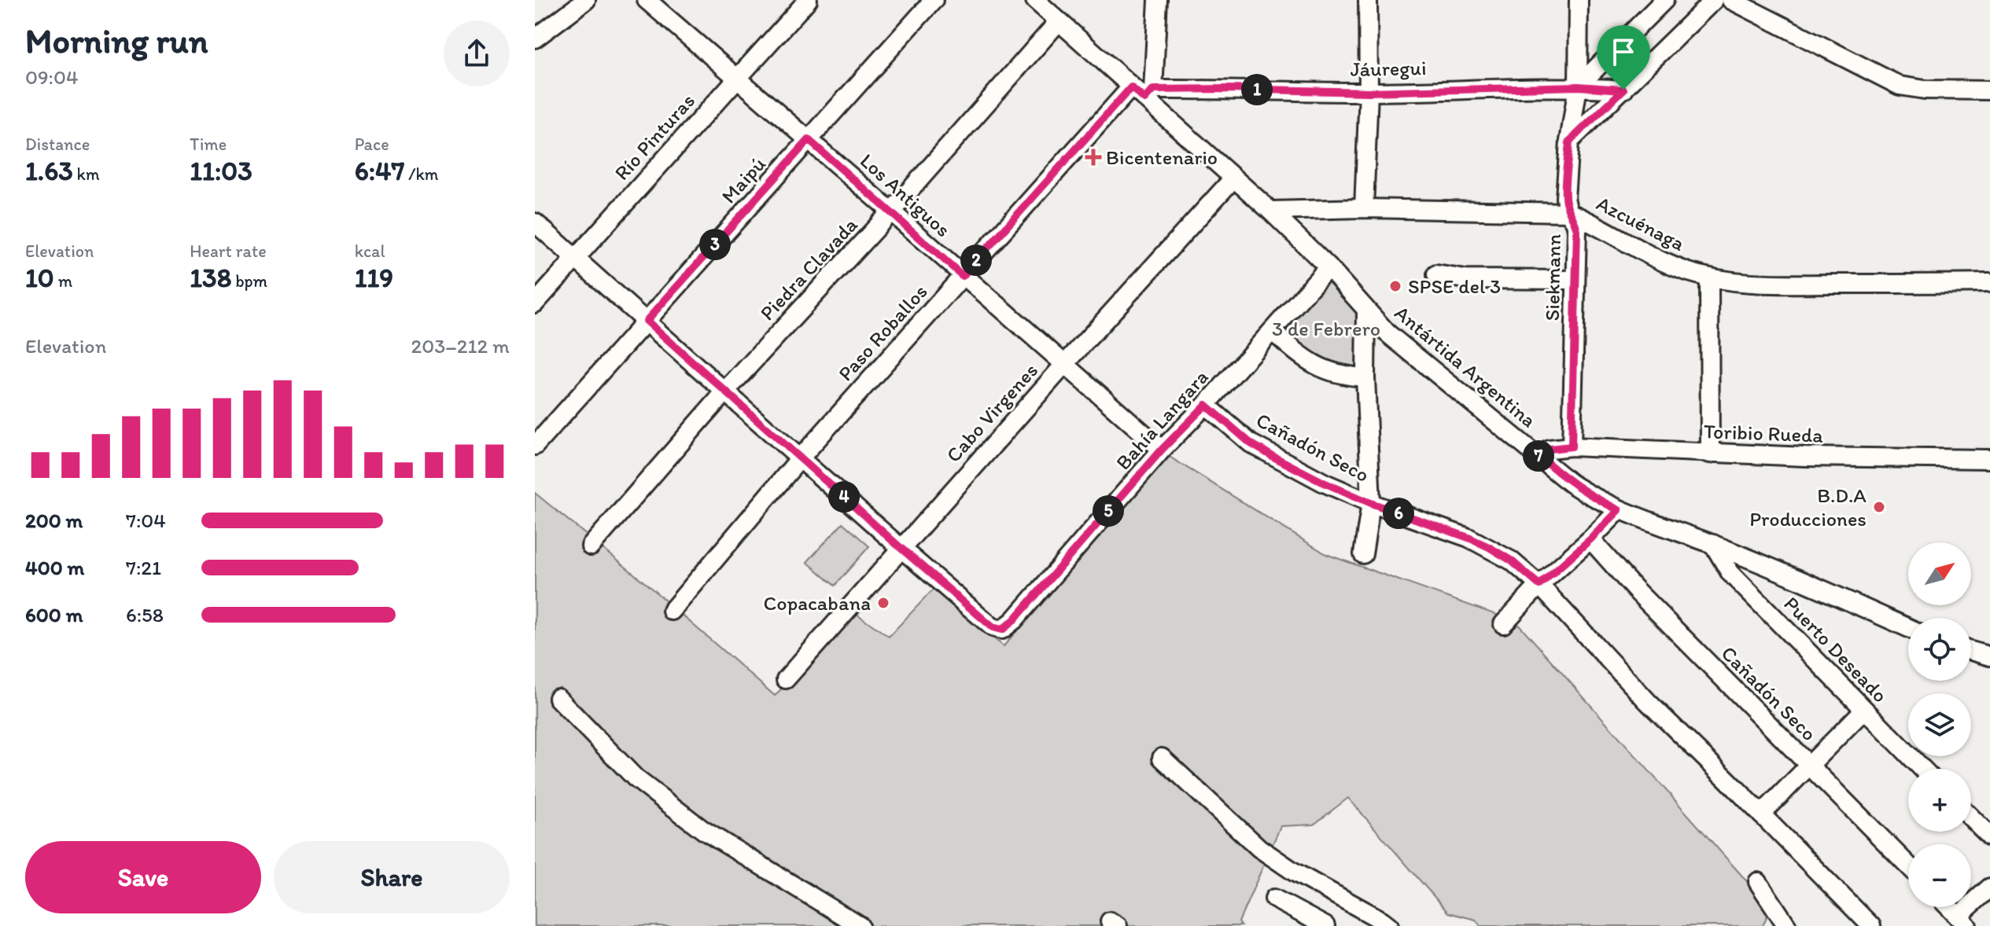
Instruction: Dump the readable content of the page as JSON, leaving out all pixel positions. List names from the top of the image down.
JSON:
{
  "streets": {
    "street": [
      "Jáuregui",
      "Río Pinturas",
      "Maipú",
      "Los Antiguos",
      "Azcuénaga",
      "Piedra Clavada",
      "Siekmann",
      "Paso Roballos",
      "Antártida Argentina",
      "Cabo Virgenes",
      "Bahía Langara",
      "Toribio Rueda",
      "Cañadón Seco",
      "Puerto Deseado"
    ]
  },
  "crossings": [
    ["Jáuregui", "Siekmann"],
    ["Jáuregui", "Antártida Argentina"],
    ["Río Pinturas", "Los Antiguos"],
    ["Maipú", "Los Antiguos"],
    ["Los Antiguos", "Piedra Clavada"],
    ["Los Antiguos", "Paso Roballos"],
    ["Los Antiguos", "Cabo Virgenes"],
    ["Los Antiguos", "Bahía Langara"],
    ["Azcuénaga", "Siekmann"],
    ["Azcuénaga", "Antártida Argentina"],
    ["Piedra Clavada", "Antártida Argentina"],
    ["Siekmann", "Toribio Rueda"],
    ["Paso Roballos", "Antártida Argentina"],
    ["Antártida Argentina", "Cabo Virgenes"],
    ["Antártida Argentina", "Bahía Langara"],
    ["Antártida Argentina", "Toribio Rueda"],
    ["Antártida Argentina", "Puerto Deseado"],
    ["Cabo Virgenes", "Bahía Langara"],
    ["Bahía Langara", "Cañadón Seco"]
  ],
  "parks": ["3 de Febrero"],
  "places": {
    "health": ["Bicentenario"],
    "other": ["SPSE del 3", "B.D.A Producciones", "Copacabana"]
  },
  "north": "top right",
  "page": {
    "heading": ["Morning run", "09:04"],
    "pins": [
      "1",
      "3",
      "2",
      "7",
      "4",
      "5",
      "6"
    ],
    "stats": [
      ["Distance", "1.63 km"],
      ["Time", "11:03"],
      ["Pace", "6:47 /km"],
      ["Elevation", "10 m"],
      ["Heart rate", "138 bpm"],
      ["kcal", "119"]
    ],
    "chart": ["Elevation", "203–212 m"],
    "list": [
      {
        "name": "200 m",
        "note": "7:04"
      },
      {
        "name": "400 m",
        "note": "7:21"
      },
      {
        "name": "600 m",
        "note": "6:58"
      }
    ],
    "map_buttons": ["+", "−"],
    "buttons": ["Save", "Share"]
  }
}
